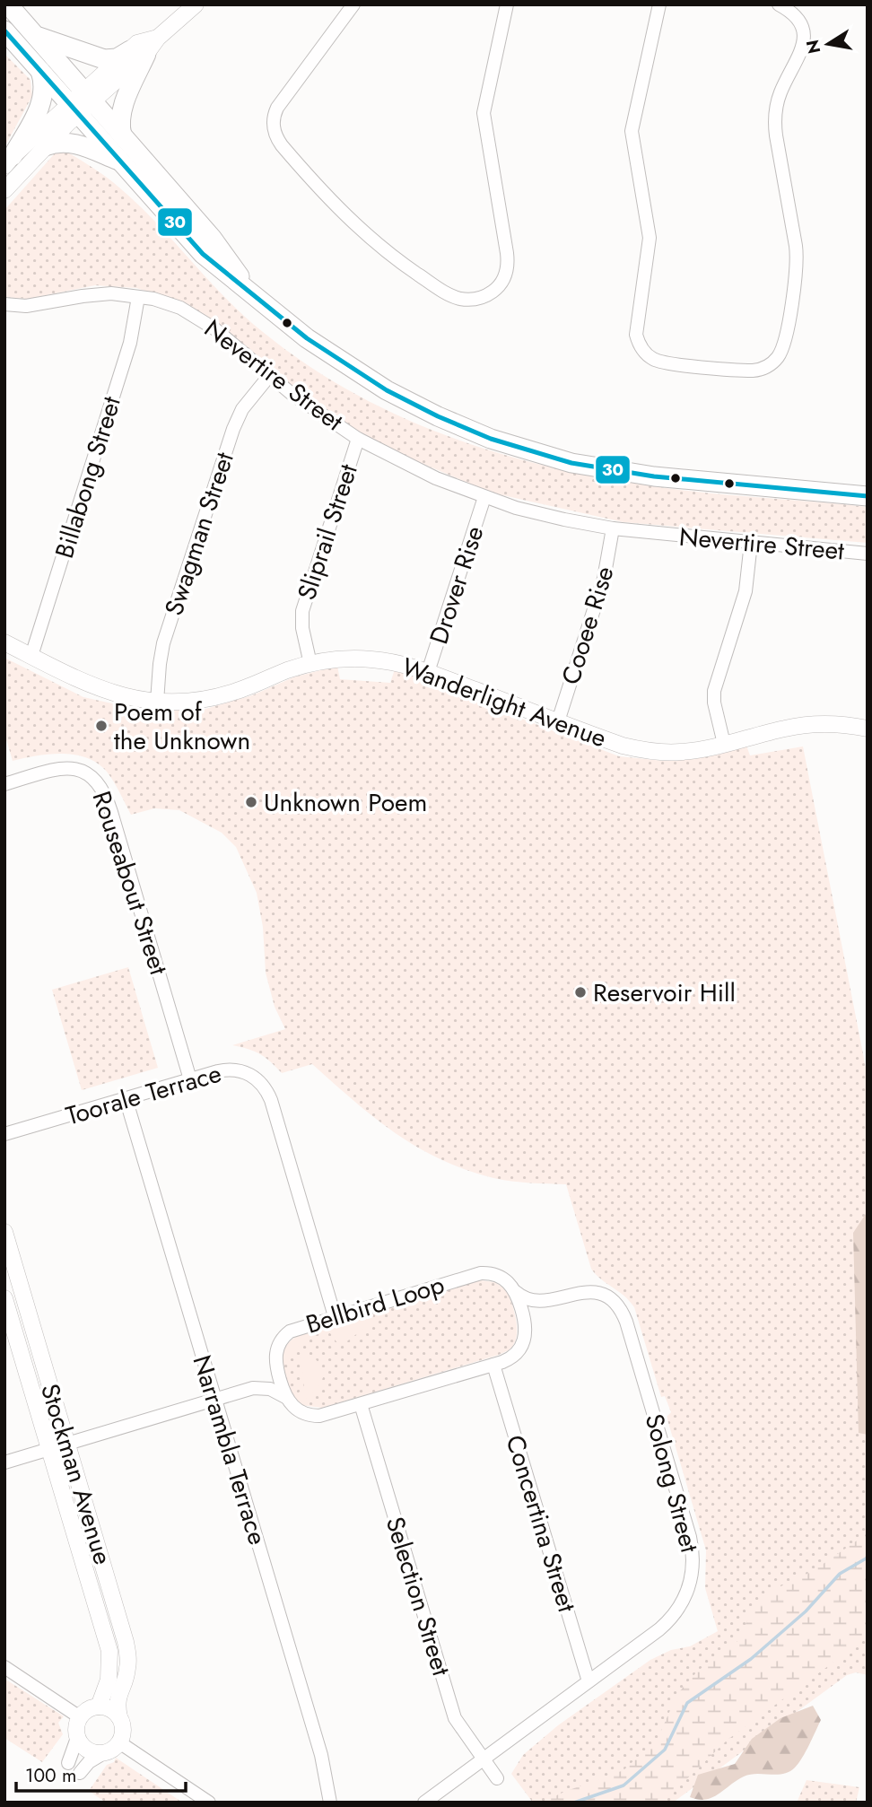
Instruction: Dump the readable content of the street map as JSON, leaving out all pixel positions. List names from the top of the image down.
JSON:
{
  "streets": {
    "street": [
      "Nevertire Street",
      "Billabong Street",
      "Sliprail Street",
      "Swagman Street",
      "Drover Rise",
      "Cooee Rise",
      "Wanderlight Avenue",
      "Rouseabout Street",
      "Toorale Terrace",
      "Bellbird Loop",
      "Narrambla Terrace",
      "Stockman Avenue",
      "Solong Street",
      "Concertina Street",
      "Selection Street"
    ]
  },
  "crossings": [
    ["Nevertire Street", "Billabong Street"],
    ["Nevertire Street", "Sliprail Street"],
    ["Nevertire Street", "Swagman Street"],
    ["Nevertire Street", "Drover Rise"],
    ["Nevertire Street", "Cooee Rise"],
    ["Billabong Street", "Wanderlight Avenue"],
    ["Sliprail Street", "Wanderlight Avenue"],
    ["Swagman Street", "Wanderlight Avenue"],
    ["Drover Rise", "Wanderlight Avenue"],
    ["Cooee Rise", "Wanderlight Avenue"],
    ["Rouseabout Street", "Toorale Terrace"],
    ["Toorale Terrace", "Bellbird Loop"],
    ["Toorale Terrace", "Narrambla Terrace"],
    ["Solong Street", "Concertina Street"],
    ["Solong Street", "Selection Street"]
  ],
  "places": ["Poem of the Unknown", "Unknown Poem", "Reservoir Hill"],
  "lines": ["transit line 30"],
  "scale_bar": "100 m",
  "north": "left"
}
